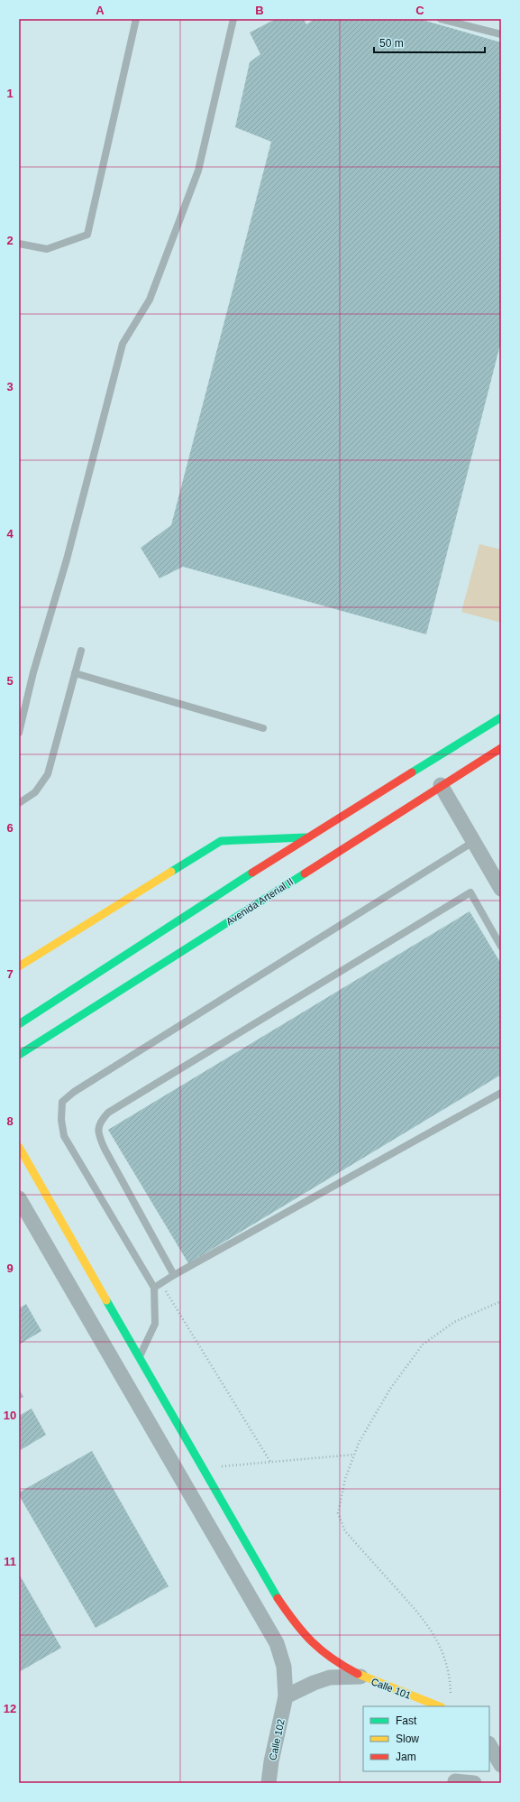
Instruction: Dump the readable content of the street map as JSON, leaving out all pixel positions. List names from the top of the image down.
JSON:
{
  "streets": {
    "street": ["Avenida Arterial II", "Calle 101", "Calle 102"]
  },
  "legend": ["Fast", "Slow", "Jam"],
  "scale_bar": "50 m",
  "grid": {
    "columns": ["A", "B", "C"],
    "rows": [
      "1",
      "2",
      "3",
      "4",
      "5",
      "6",
      "7",
      "8",
      "9",
      "10",
      "11",
      "12"
    ]
  }
}
